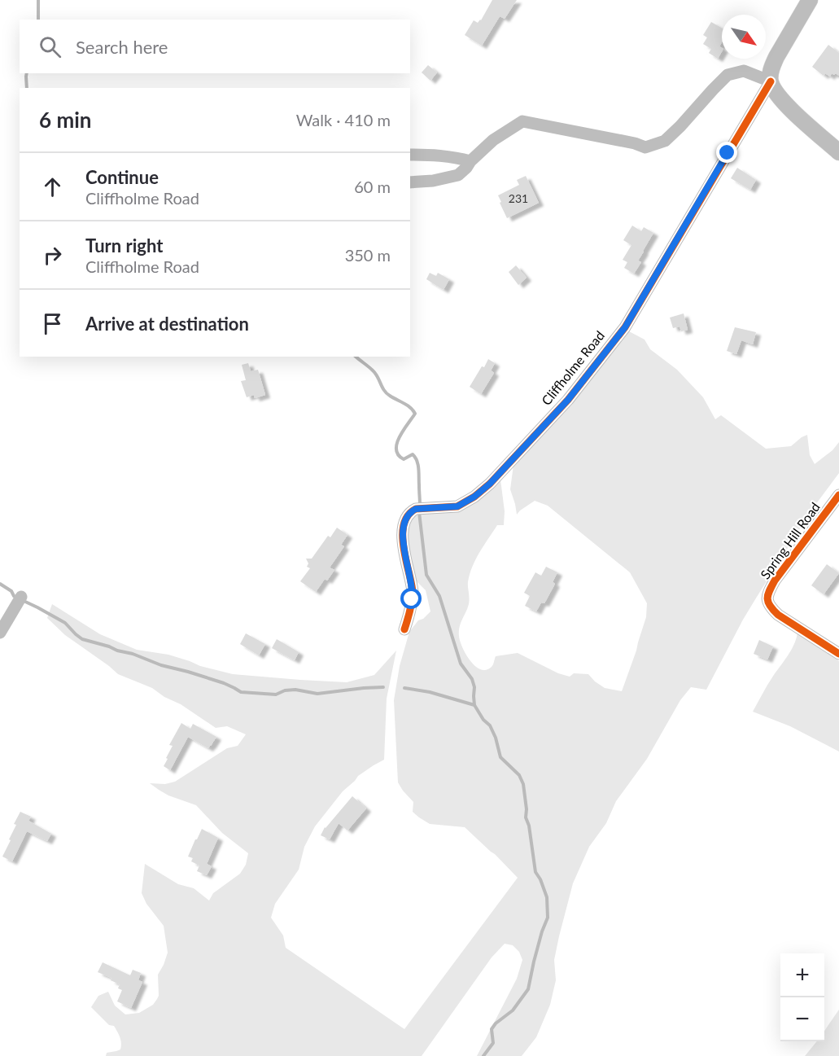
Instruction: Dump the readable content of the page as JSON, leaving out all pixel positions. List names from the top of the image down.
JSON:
{
  "streets": {
    "street": ["Cliffholme Road", "Spring Hill Road"]
  },
  "house_numbers": ["231"],
  "north": "bottom right",
  "page": {
    "search": "Search here",
    "heading": ["6 min", "Walk · 410 m"],
    "list": [
      ["Continue", "Cliffholme Road", "60 m"],
      ["Turn right", "Cliffholme Road", "350 m"],
      "Arrive at destination"
    ],
    "map_buttons": ["+", "−"]
  }
}
